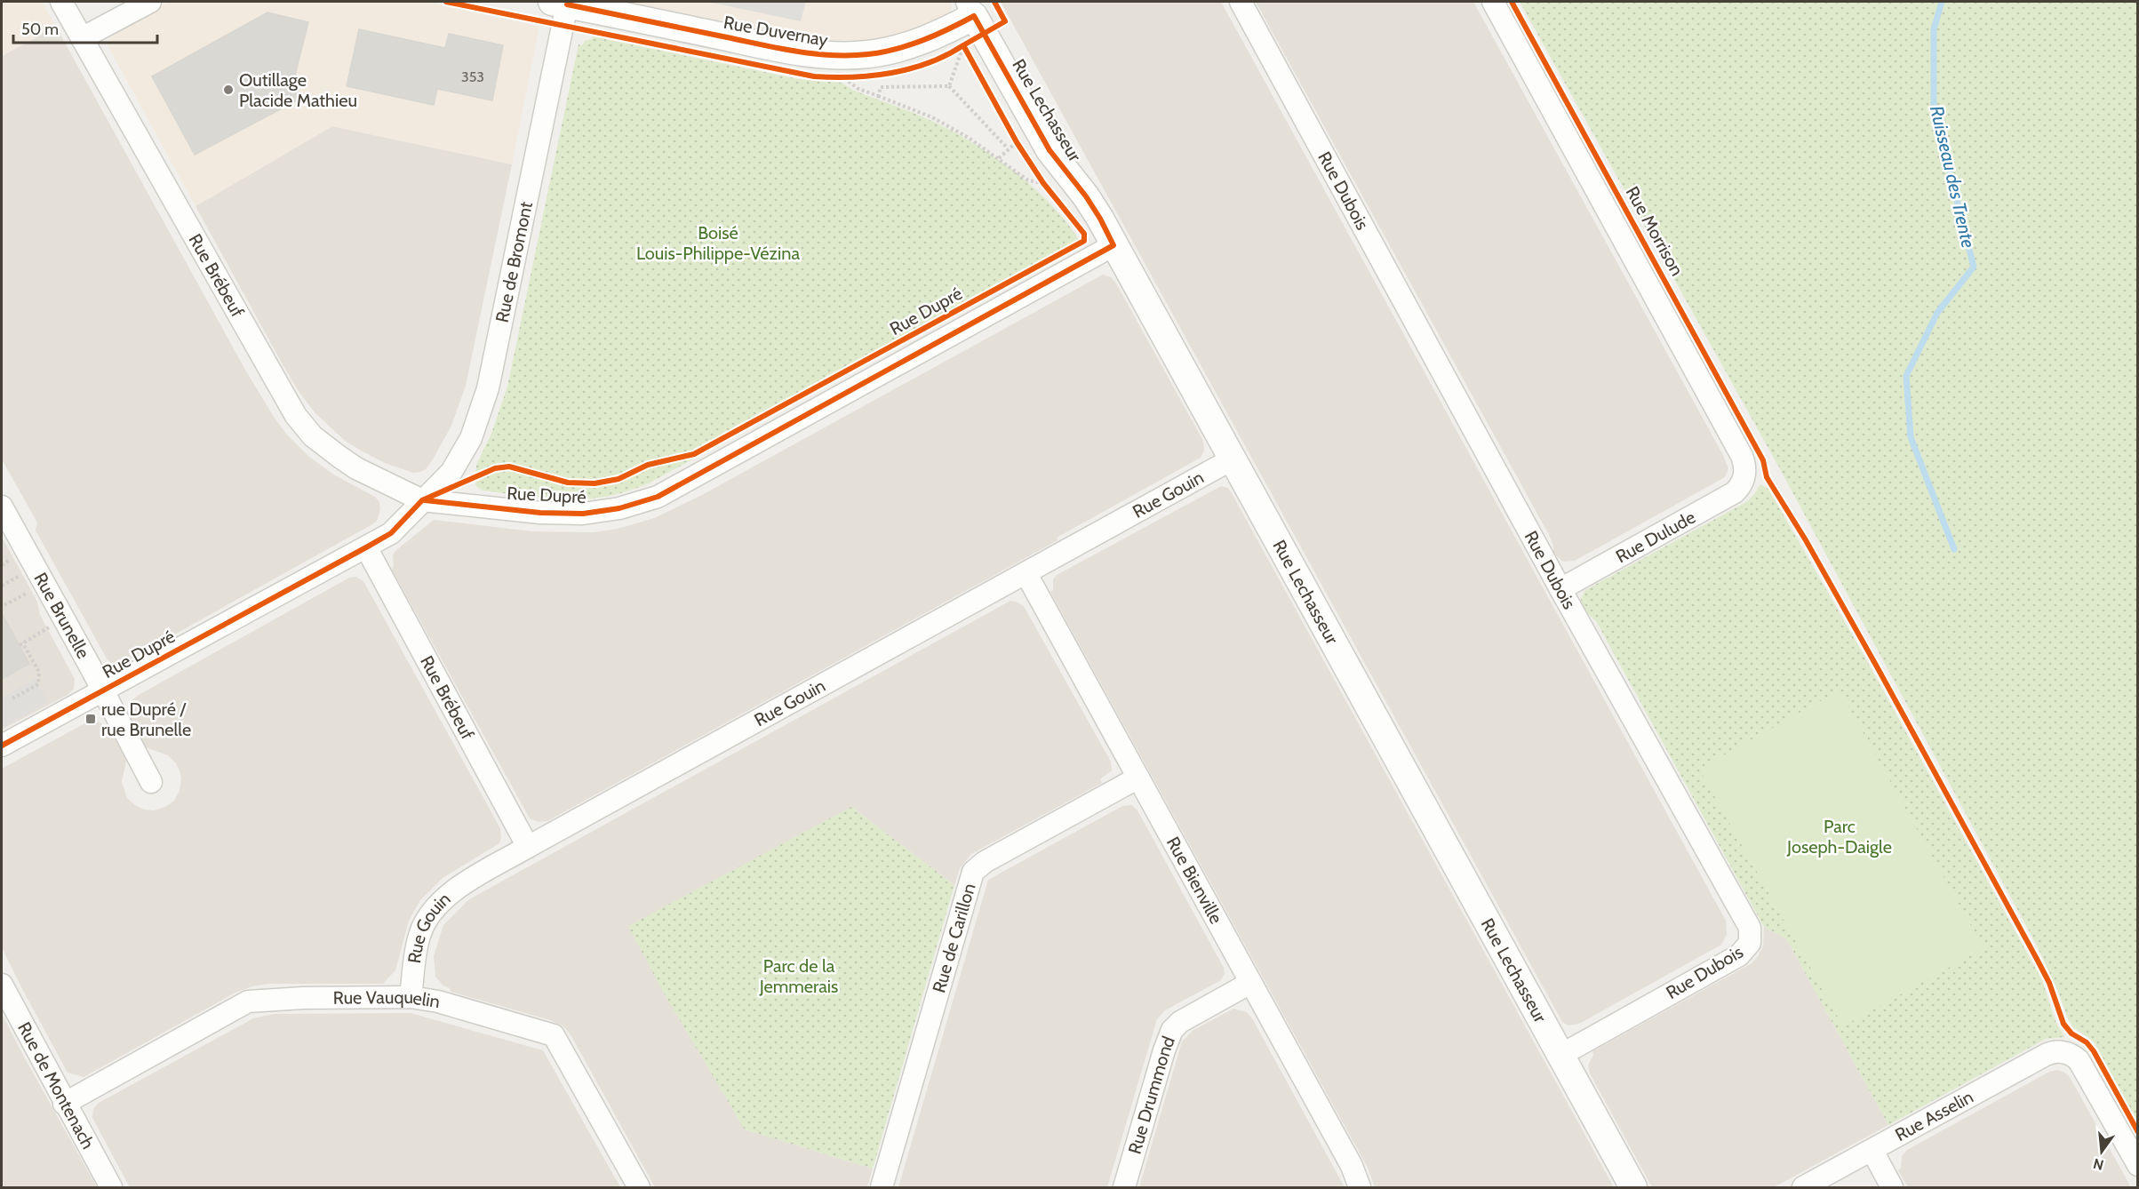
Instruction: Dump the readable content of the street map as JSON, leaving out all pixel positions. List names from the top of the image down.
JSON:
{
  "streets": {
    "street": [
      "Rue Duvernay",
      "Rue Lechasseur",
      "Rue Dubois",
      "Rue Morrison",
      "Rue de Bromont",
      "Rue Brébeuf",
      "Rue Dupré",
      "Rue Gouin",
      "Rue Dulude",
      "Rue Brunelle",
      "Rue Bienville",
      "Rue de Carillon",
      "Rue Vauquelin",
      "Rue de Montenach",
      "Rue Drummond",
      "Rue Asselin"
    ]
  },
  "crossings": [
    ["Rue Duvernay", "Rue Lechasseur"],
    ["Rue Duvernay", "Rue de Bromont"],
    ["Rue Lechasseur", "Rue Dubois"],
    ["Rue Lechasseur", "Rue Dupré"],
    ["Rue Lechasseur", "Rue Gouin"],
    ["Rue Dubois", "Rue Dulude"],
    ["Rue Morrison", "Rue Dulude"],
    ["Rue de Bromont", "Rue Brébeuf"],
    ["Rue de Bromont", "Rue Dupré"],
    ["Rue Brébeuf", "Rue Dupré"],
    ["Rue Brébeuf", "Rue Gouin"],
    ["Rue Dupré", "Rue Brunelle"],
    ["Rue Gouin", "Rue Bienville"],
    ["Rue Gouin", "Rue Vauquelin"],
    ["Rue Bienville", "Rue de Carillon"],
    ["Rue Bienville", "Rue Drummond"],
    ["Rue Vauquelin", "Rue de Montenach"]
  ],
  "water": ["Ruisseau des Trente"],
  "parks": ["Boisé Louis-Philippe-Vézina", "Parc Joseph-Daigle", "Parc de la Jemmerais"],
  "places": {
    "other": ["Outillage Placide Mathieu"],
    "transit": ["rue Dupré / rue Brunelle"]
  },
  "house_numbers": ["353"],
  "scale_bar": "50 m",
  "north": "bottom"
}
